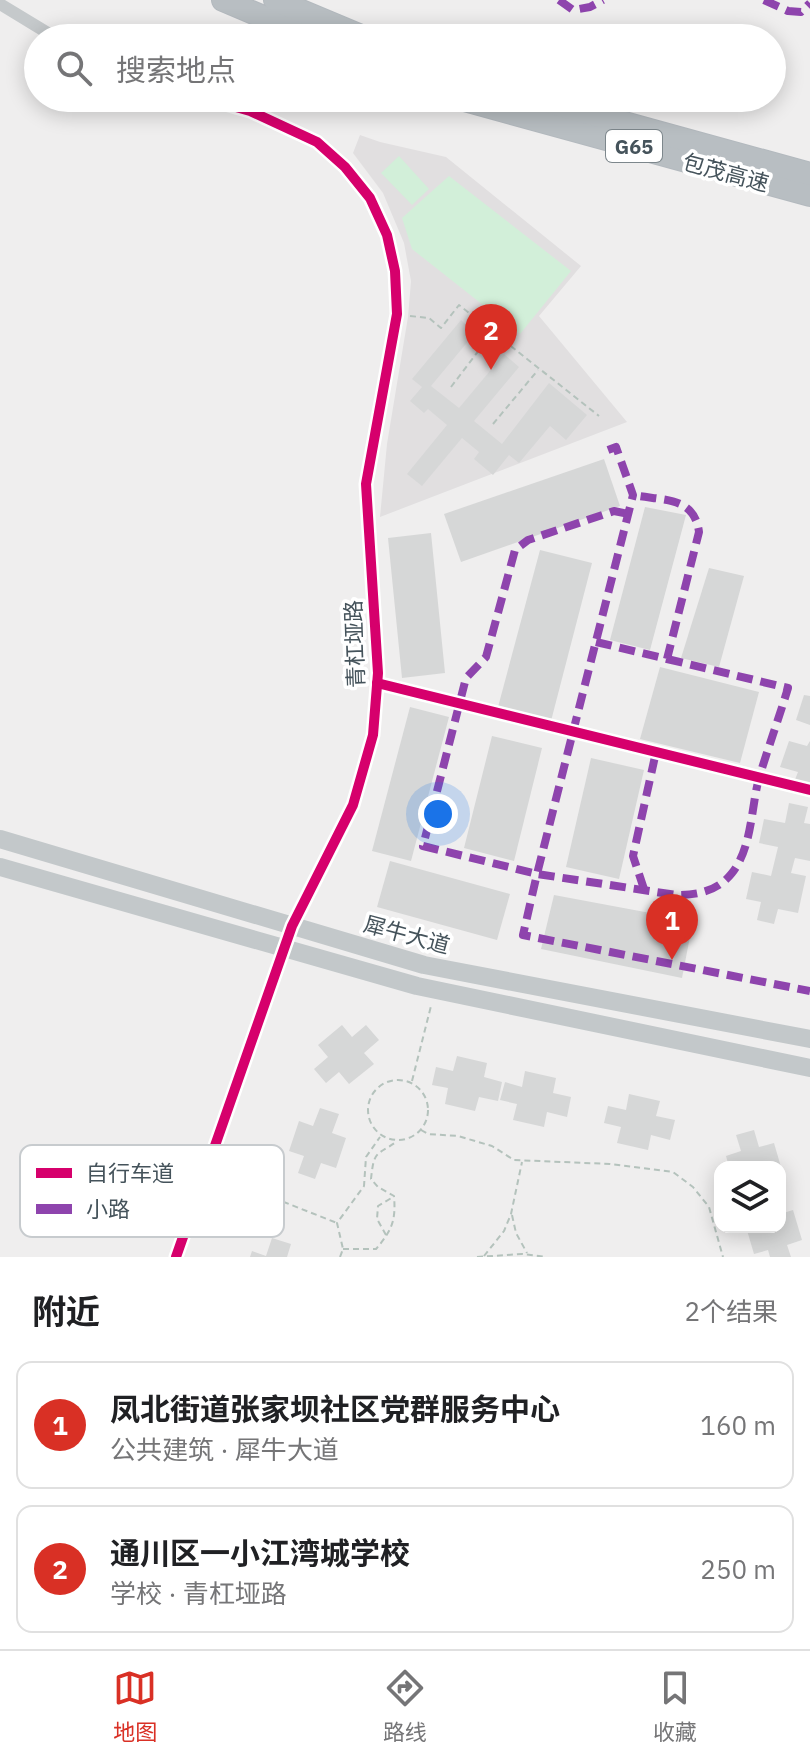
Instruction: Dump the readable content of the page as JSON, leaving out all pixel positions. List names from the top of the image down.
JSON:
{
  "streets": {
    "highway": ["G65", "包茂高速"],
    "main road": ["犀牛大道"],
    "street": ["青杠垭路"]
  },
  "crossings": [
    ["青杠垭路", "犀牛大道"]
  ],
  "legend": ["自行车道", "小路"],
  "page": {
    "search": "搜索地点",
    "pins": ["2", "1"],
    "heading": ["附近", "2个结果"],
    "list": [
      {
        "mark": "1",
        "name": "凤北街道张家坝社区党群服务中心",
        "note": "公共建筑 · 犀牛大道",
        "value": "160 m"
      },
      {
        "mark": "2",
        "name": "通川区一小江湾城学校",
        "note": "学校 · 青杠垭路",
        "value": "250 m"
      }
    ],
    "nav": ["地图", "路线", "收藏"]
  }
}
